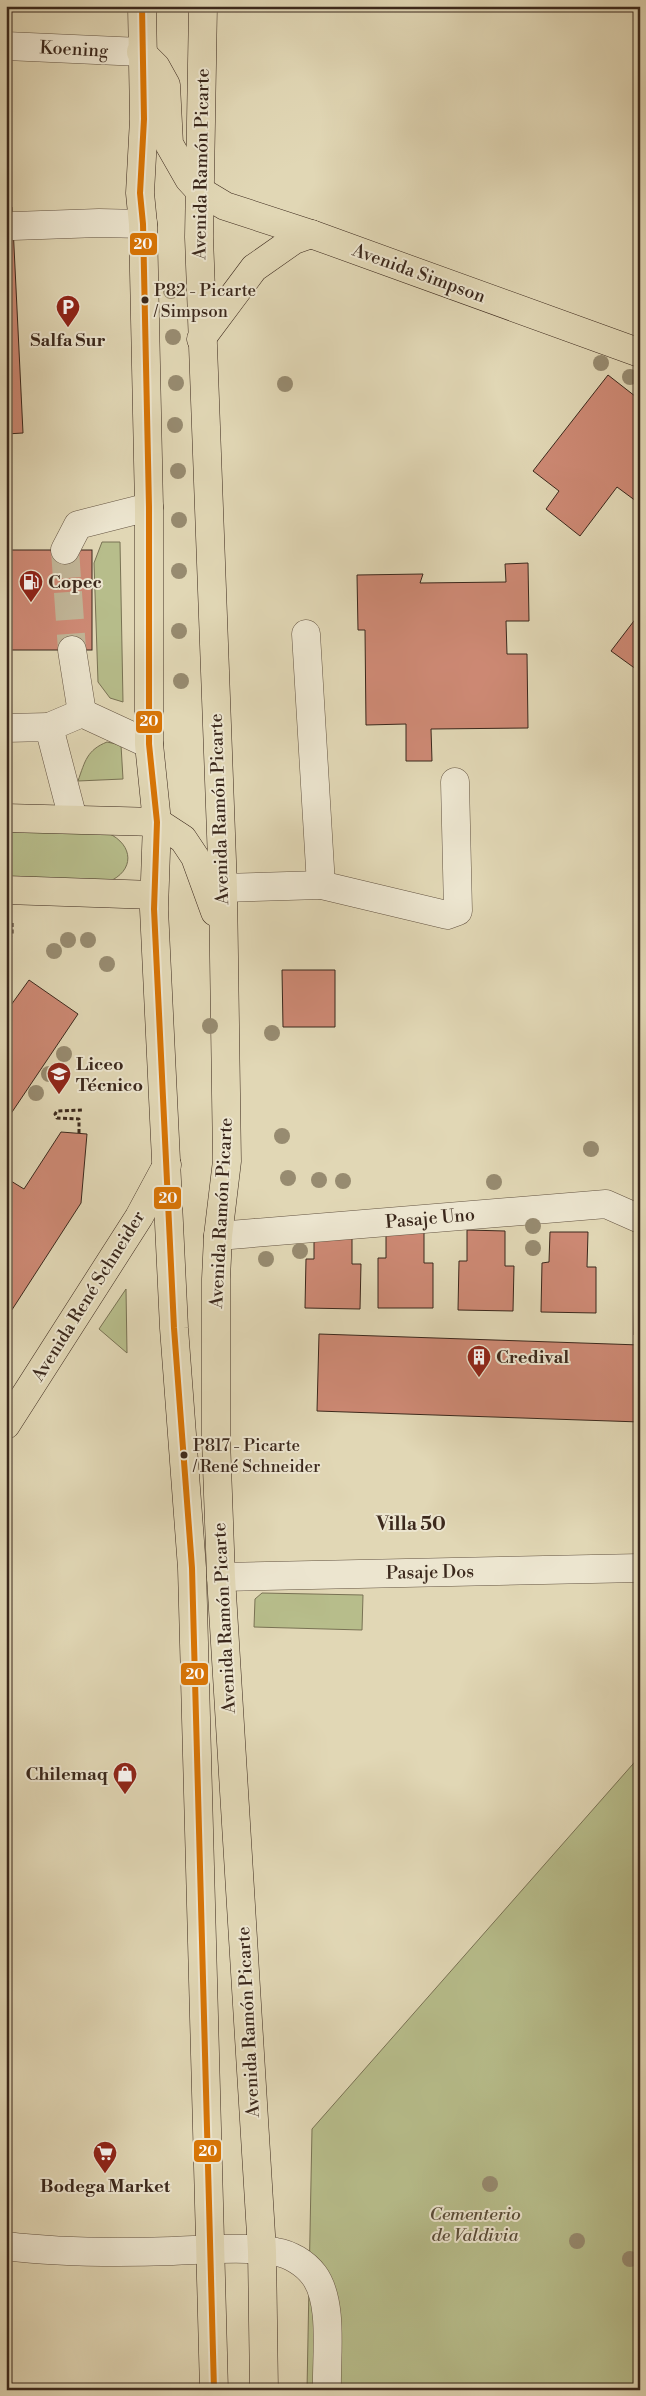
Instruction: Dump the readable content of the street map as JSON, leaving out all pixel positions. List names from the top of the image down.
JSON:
{
  "streets": {
    "main road": ["Avenida Ramón Picarte", "Avenida Simpson", "Avenida René Schneider"],
    "street": ["Koening", "Pasaje Uno", "Pasaje Dos"]
  },
  "crossings": [
    ["Koening", "Avenida Ramón Picarte"],
    ["Avenida Ramón Picarte", "Avenida Simpson"],
    ["Avenida Ramón Picarte", "Pasaje Uno"],
    ["Avenida Ramón Picarte", "Avenida René Schneider"],
    ["Avenida Ramón Picarte", "Pasaje Dos"]
  ],
  "districts": ["Villa 50"],
  "parks": ["Cementerio de Valdivia"],
  "places": {
    "other": ["P82 - Picarte / Simpson", "P817 - Picarte / René Schneider"],
    "parking": ["Salfa Sur"],
    "fuel station": ["Copec"],
    "school or university": ["Liceo Técnico"],
    "building": ["Credival"],
    "shop": ["Chilemaq"],
    "supermarket": ["Bodega Market"]
  },
  "lines": ["transit line 20"]
}
